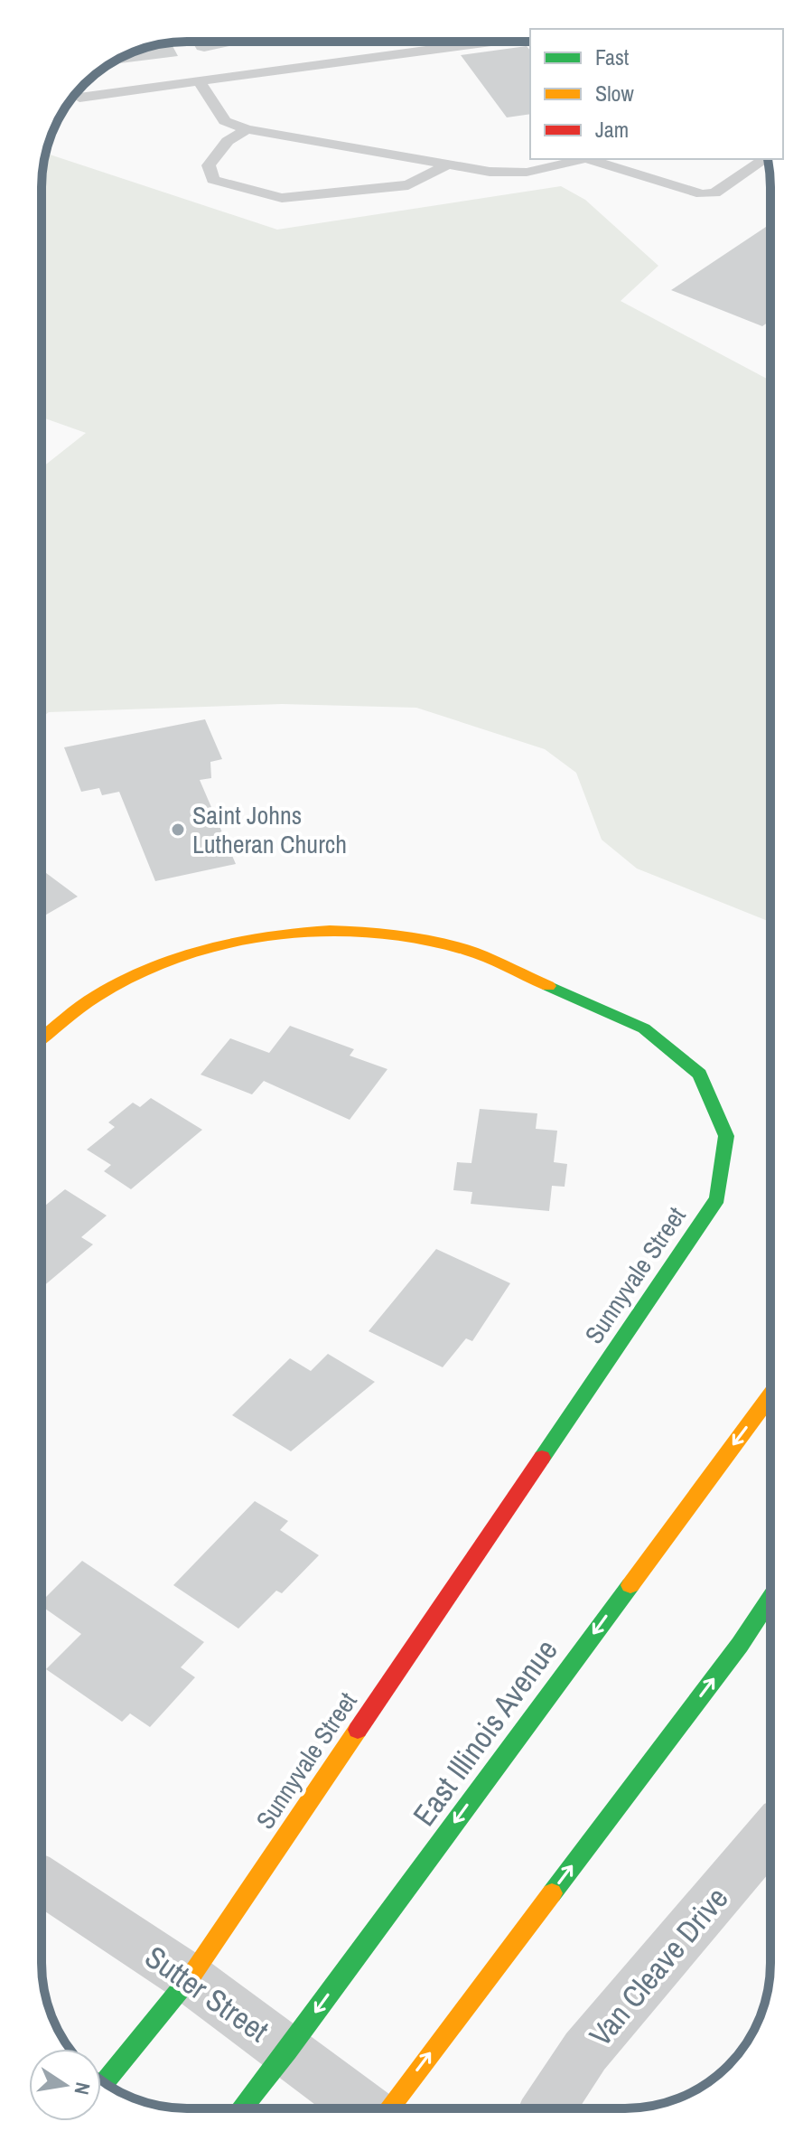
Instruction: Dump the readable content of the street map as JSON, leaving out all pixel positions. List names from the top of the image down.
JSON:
{
  "streets": {
    "street": [
      "Sunnyvale Street",
      "East Illinois Avenue",
      "Van Cleave Drive",
      "Sutter Street"
    ]
  },
  "crossings": [
    ["Sunnyvale Street", "Sutter Street"],
    ["East Illinois Avenue", "Sutter Street"]
  ],
  "places": ["Saint Johns Lutheran Church"],
  "legend": ["Fast", "Slow", "Jam"],
  "north": "right"
}
